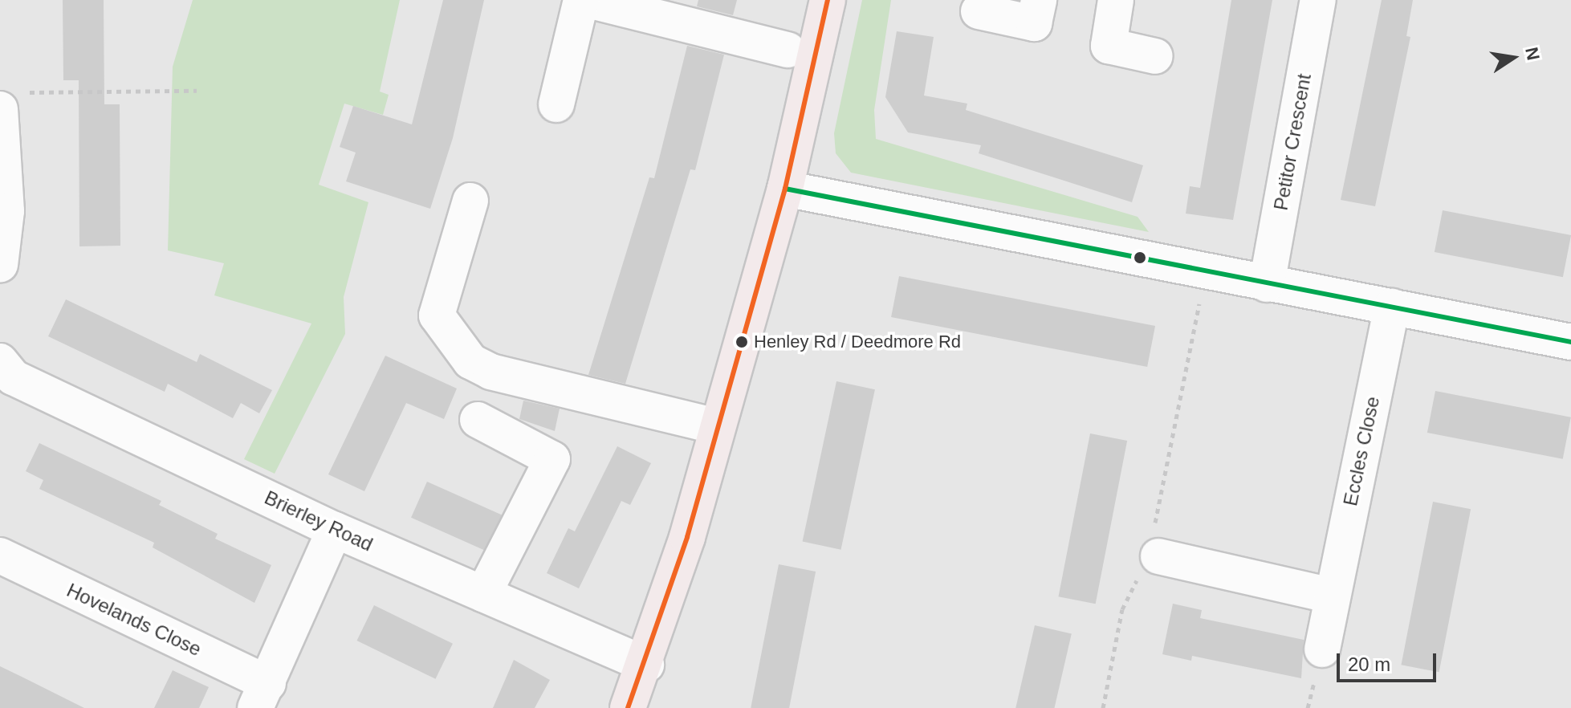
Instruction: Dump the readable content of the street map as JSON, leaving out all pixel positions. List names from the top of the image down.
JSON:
{
  "streets": {
    "street": [
      "Petitor Crescent",
      "Eccles Close",
      "Brierley Road",
      "Hovelands Close"
    ]
  },
  "places": ["Henley Rd / Deedmore Rd"],
  "scale_bar": "20 m",
  "north": "right"
}
